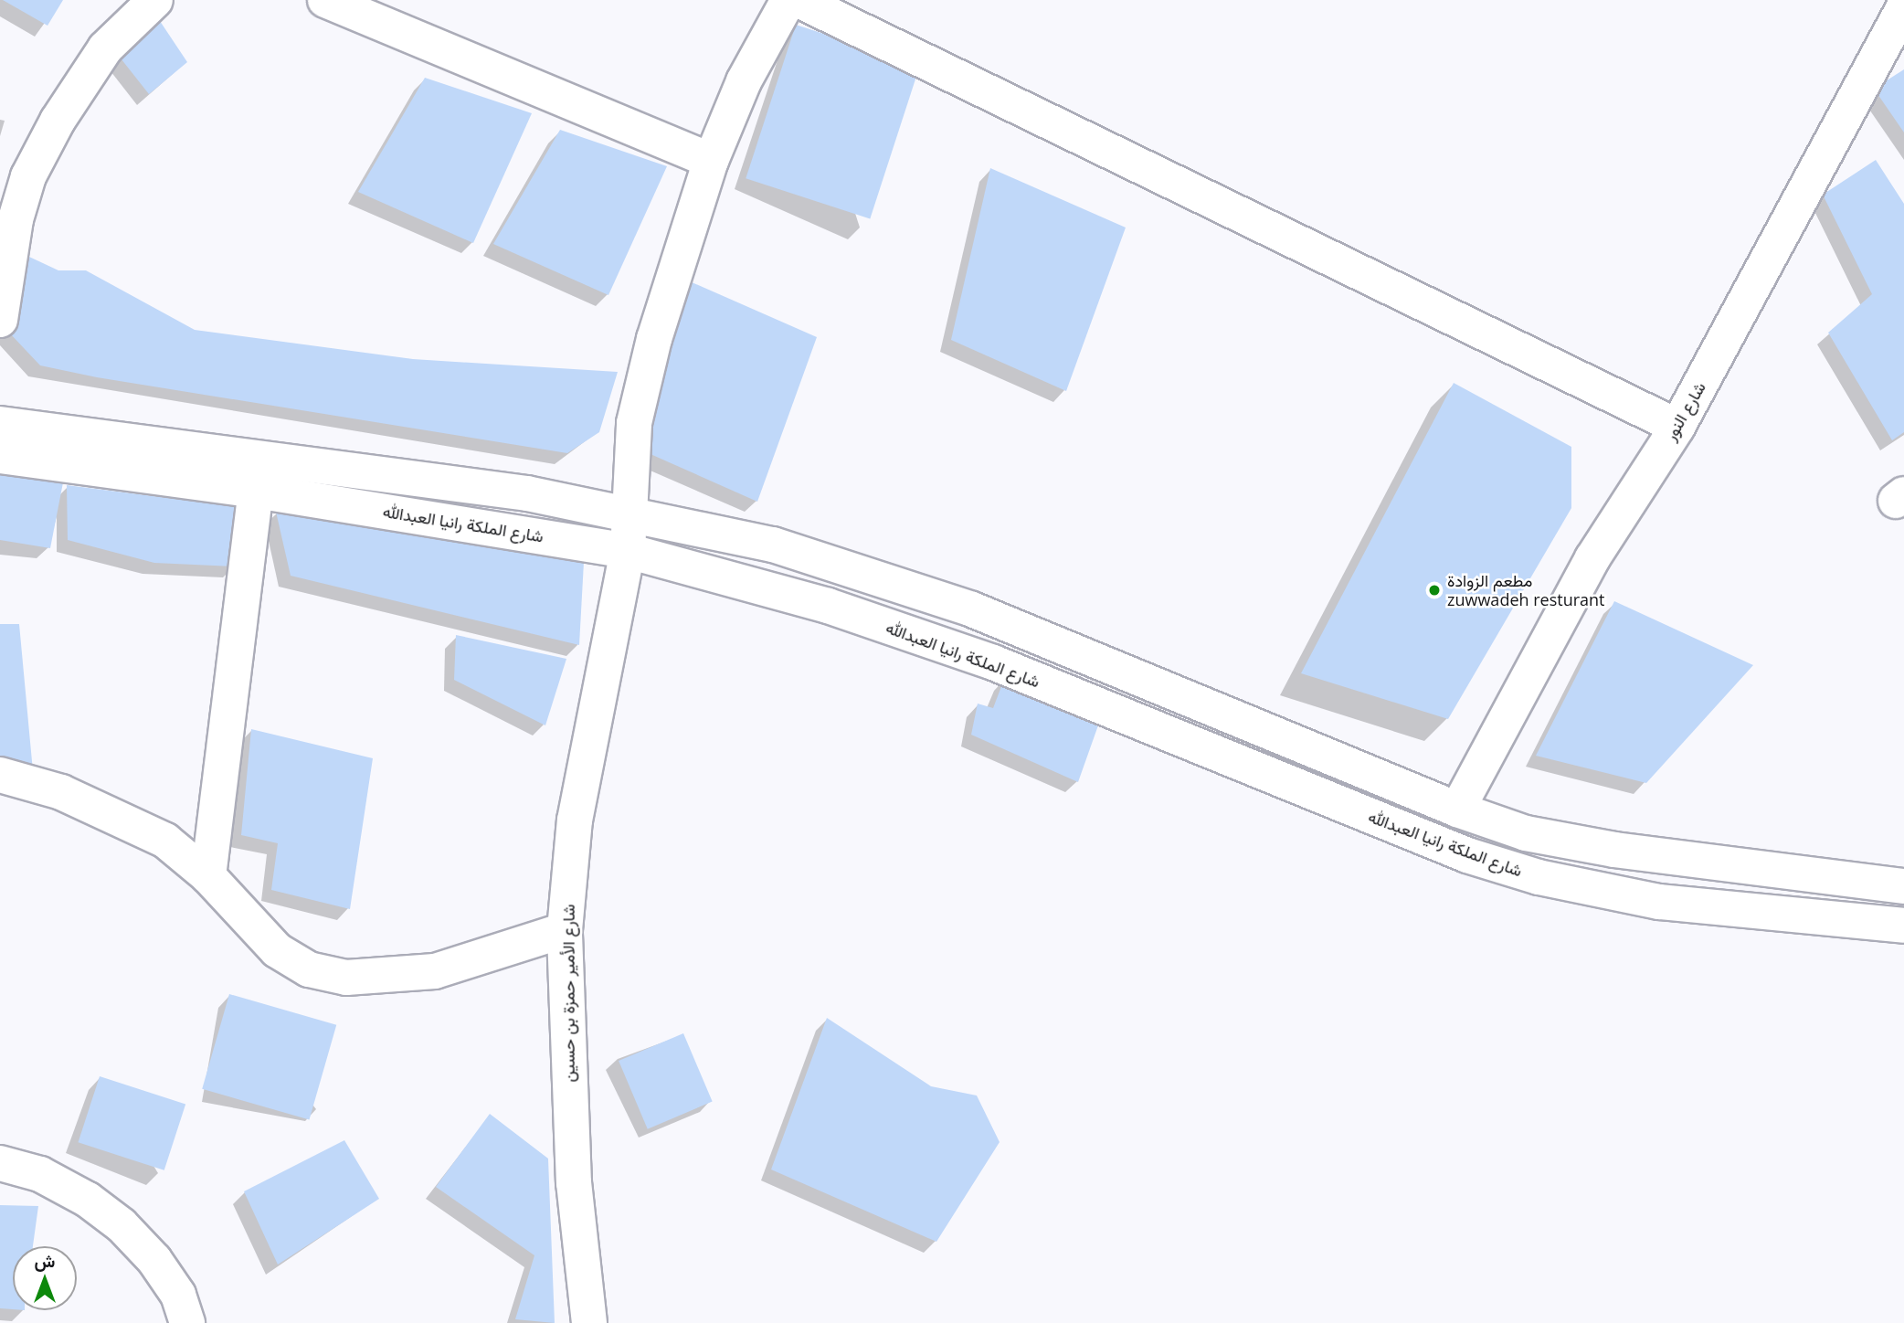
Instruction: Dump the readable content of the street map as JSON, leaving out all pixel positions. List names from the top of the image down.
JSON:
{
  "streets": {
    "street": ["شارع النور", "شارع الملكة رانيا العبدالله", "شارع الأمير حمزة بن حسين"]
  },
  "crossings": [
    ["شارع الملكة رانيا العبدالله", "شارع الأمير حمزة بن حسين"]
  ],
  "places": ["مطعم الزوادة zuwwadeh resturant"],
  "north": "top"
}
